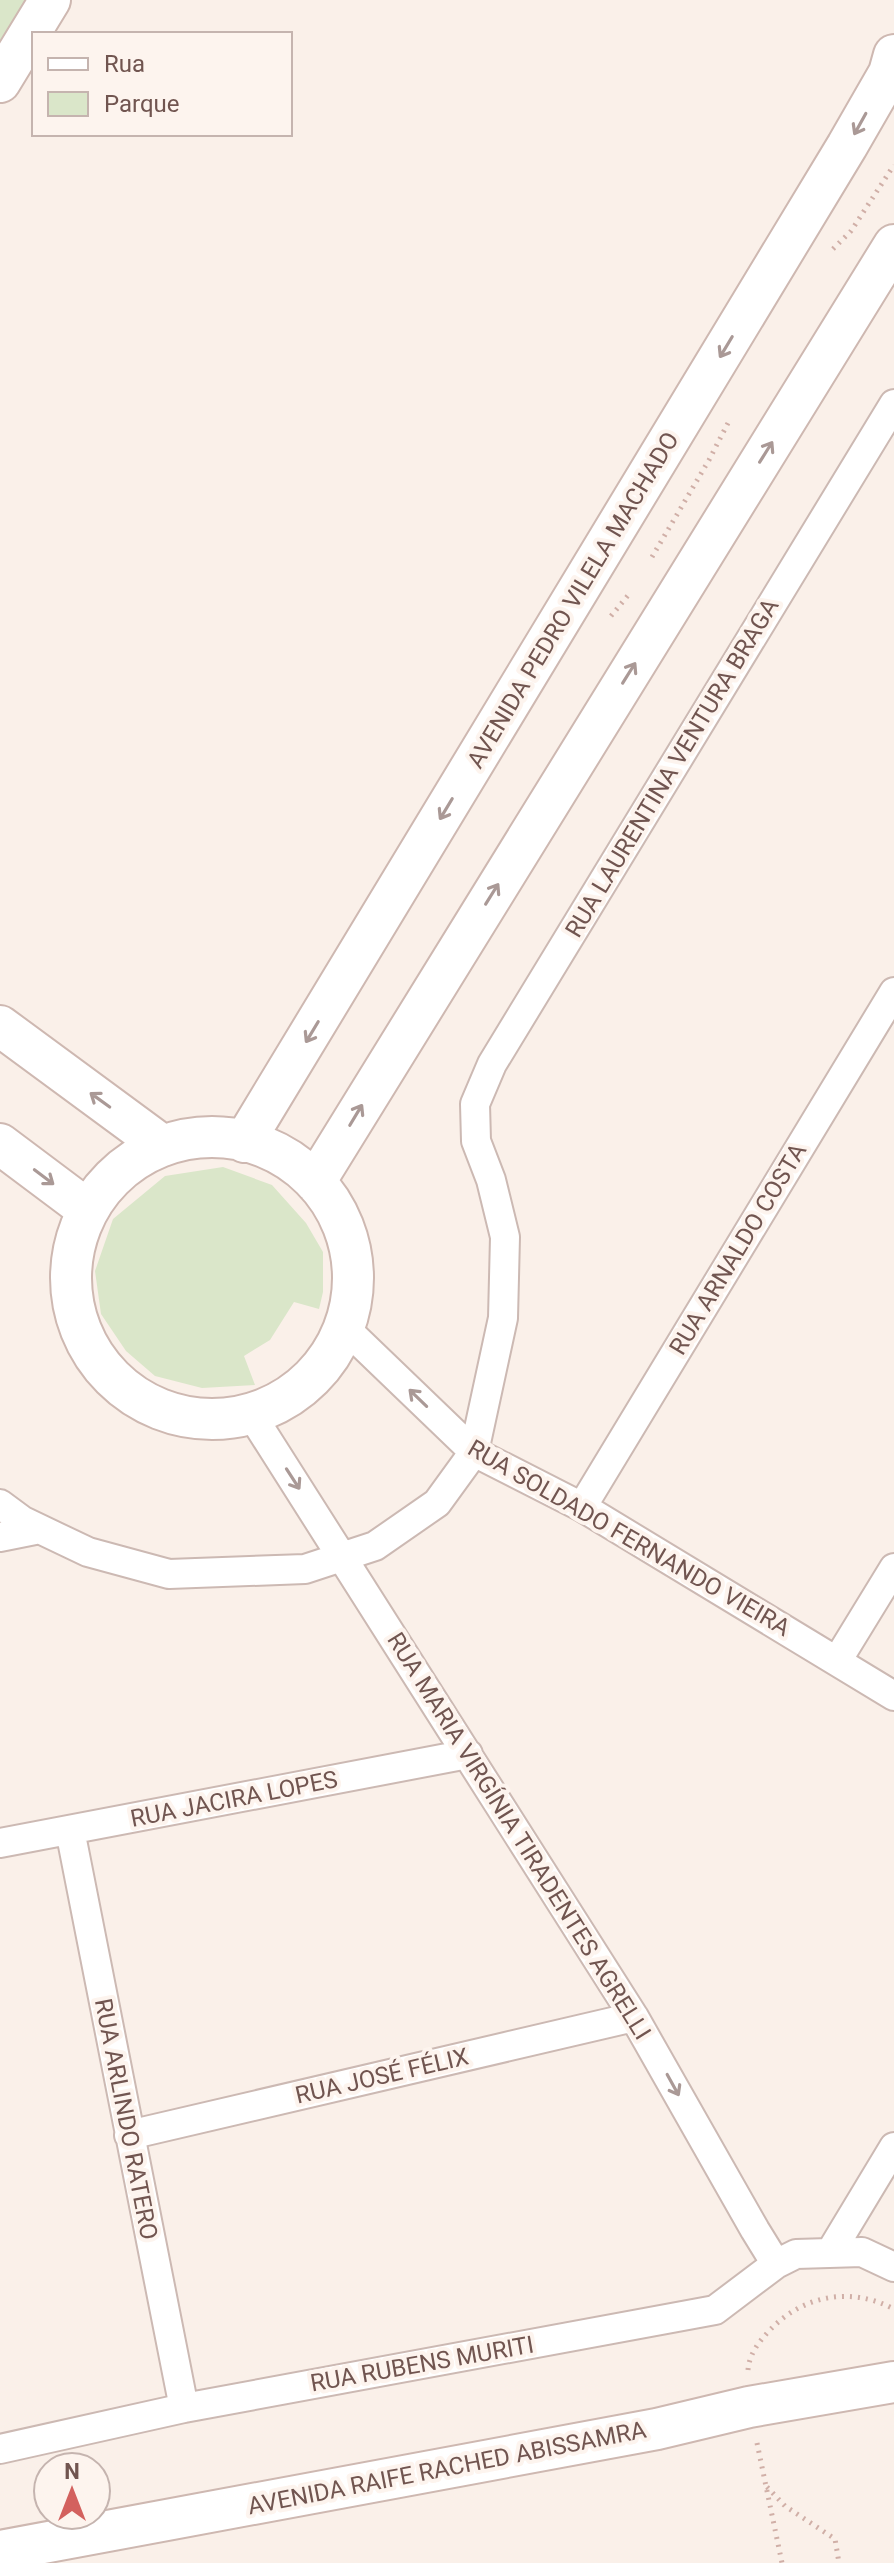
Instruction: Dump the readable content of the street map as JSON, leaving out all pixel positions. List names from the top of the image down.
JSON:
{
  "streets": {
    "street": [
      "AVENIDA PEDRO VILELA MACHADO",
      "RUA LAURENTINA VENTURA BRAGA",
      "RUA ARNALDO COSTA",
      "RUA SOLDADO FERNANDO VIEIRA",
      "RUA JACIRA LOPES",
      "RUA MARIA VIRGÍNIA TIRADENTES AGRELLI",
      "RUA JOSÉ FÉLIX",
      "RUA ARLINDO RATERO",
      "RUA RUBENS MURITI",
      "AVENIDA RAIFE RACHED ABISSAMRA"
    ]
  },
  "crossings": [
    ["AVENIDA PEDRO VILELA MACHADO", "RUA SOLDADO FERNANDO VIEIRA"],
    ["AVENIDA PEDRO VILELA MACHADO", "RUA MARIA VIRGÍNIA TIRADENTES AGRELLI"],
    ["RUA LAURENTINA VENTURA BRAGA", "RUA SOLDADO FERNANDO VIEIRA"],
    ["RUA ARNALDO COSTA", "RUA SOLDADO FERNANDO VIEIRA"],
    ["RUA SOLDADO FERNANDO VIEIRA", "RUA MARIA VIRGÍNIA TIRADENTES AGRELLI"],
    ["RUA JACIRA LOPES", "RUA MARIA VIRGÍNIA TIRADENTES AGRELLI"],
    ["RUA JACIRA LOPES", "RUA ARLINDO RATERO"],
    ["RUA MARIA VIRGÍNIA TIRADENTES AGRELLI", "RUA JOSÉ FÉLIX"],
    ["RUA MARIA VIRGÍNIA TIRADENTES AGRELLI", "RUA RUBENS MURITI"],
    ["RUA JOSÉ FÉLIX", "RUA ARLINDO RATERO"],
    ["RUA ARLINDO RATERO", "RUA RUBENS MURITI"]
  ],
  "one_way": ["RUA MARIA VIRGÍNIA TIRADENTES AGRELLI"],
  "legend": ["Rua", "Parque"],
  "north": "top"
}
